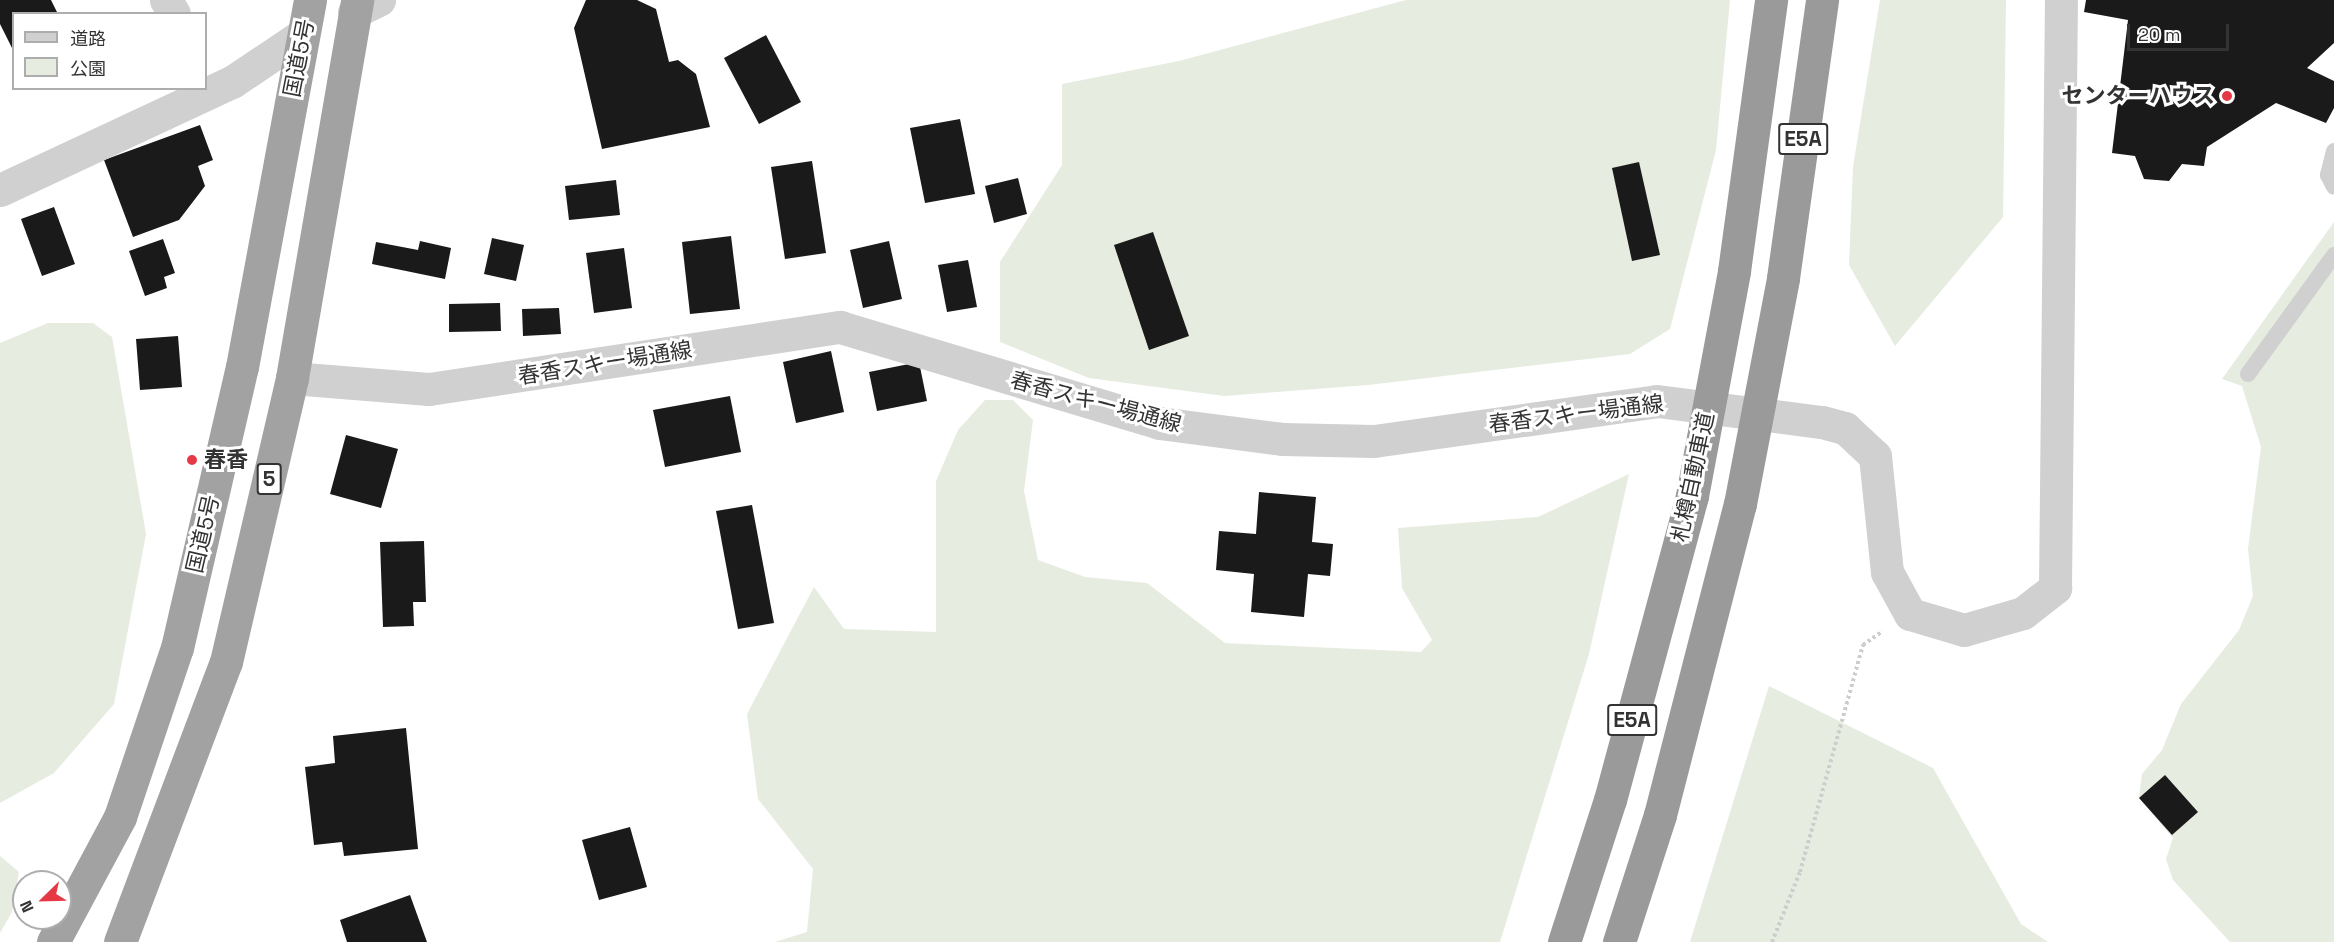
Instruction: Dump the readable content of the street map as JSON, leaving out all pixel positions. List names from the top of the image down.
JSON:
{
  "streets": {
    "highway": [
      "国道5号",
      "E5A",
      "札樽自動車道",
      "5"
    ],
    "street": ["春香スキー場通線"]
  },
  "crossings": [
    ["国道5号", "春香スキー場通線"]
  ],
  "places": ["センターハウス", "春香"],
  "legend": ["道路", "公園"],
  "scale_bar": "20 m",
  "north": "bottom left"
}
